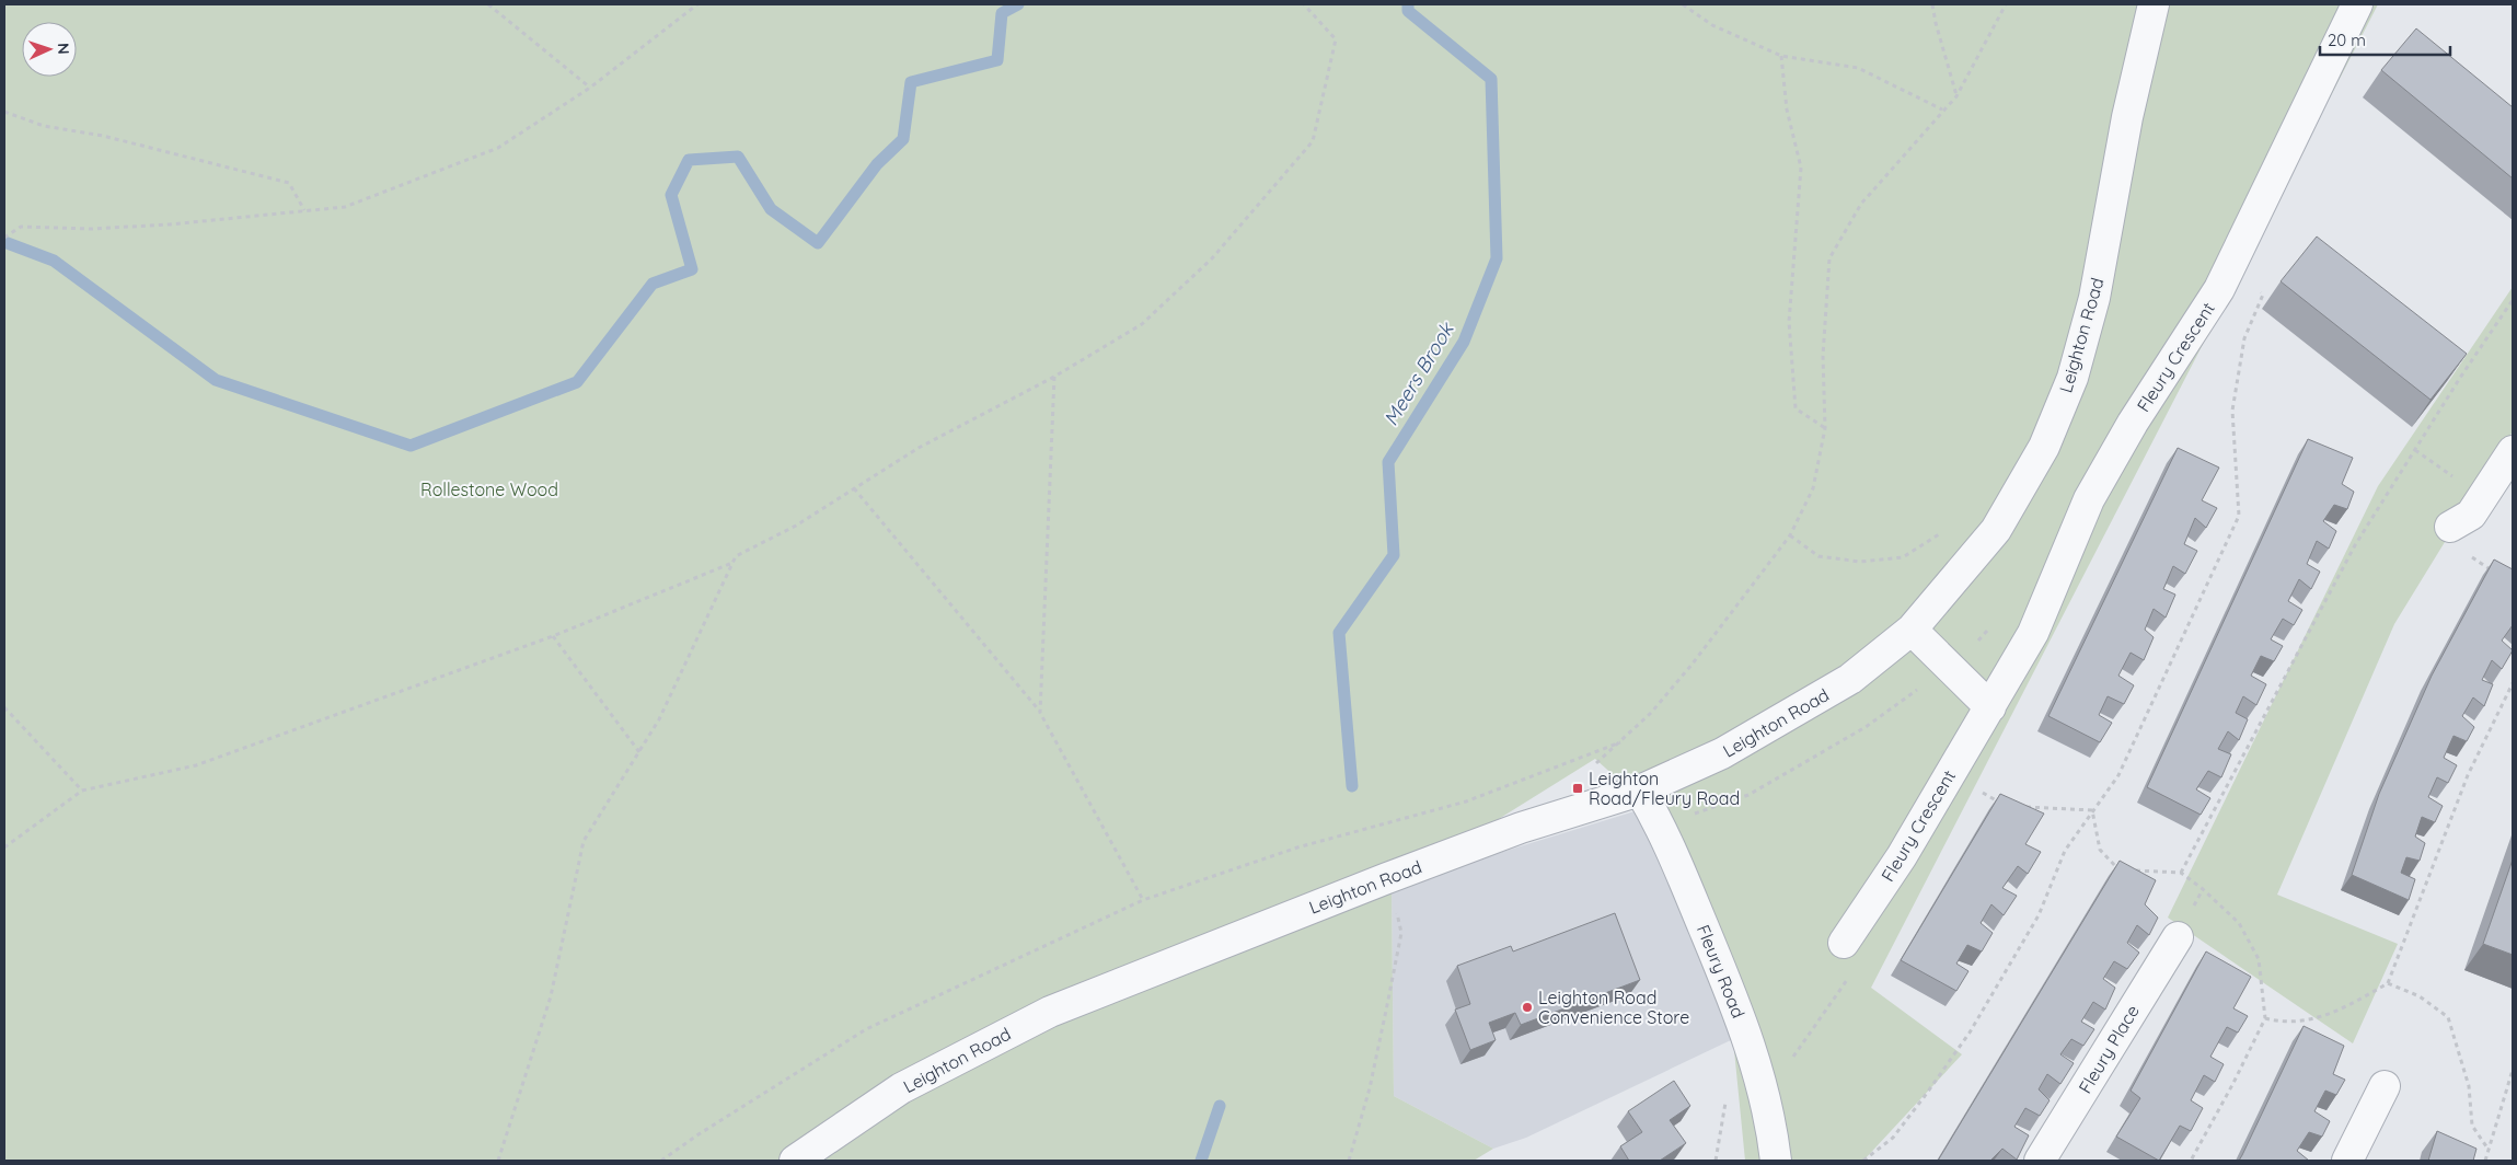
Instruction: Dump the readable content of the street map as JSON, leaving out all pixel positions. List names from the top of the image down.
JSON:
{
  "streets": {
    "street": [
      "Leighton Road",
      "Fleury Crescent",
      "Fleury Road",
      "Fleury Place"
    ]
  },
  "crossings": [
    ["Leighton Road", "Fleury Road"]
  ],
  "water": ["Meers Brook"],
  "parks": ["Rollestone Wood"],
  "places": {
    "transit": ["Leighton Road/Fleury Road"],
    "other": ["Leighton Road Convenience Store"]
  },
  "scale_bar": "20 m",
  "north": "right"
}
